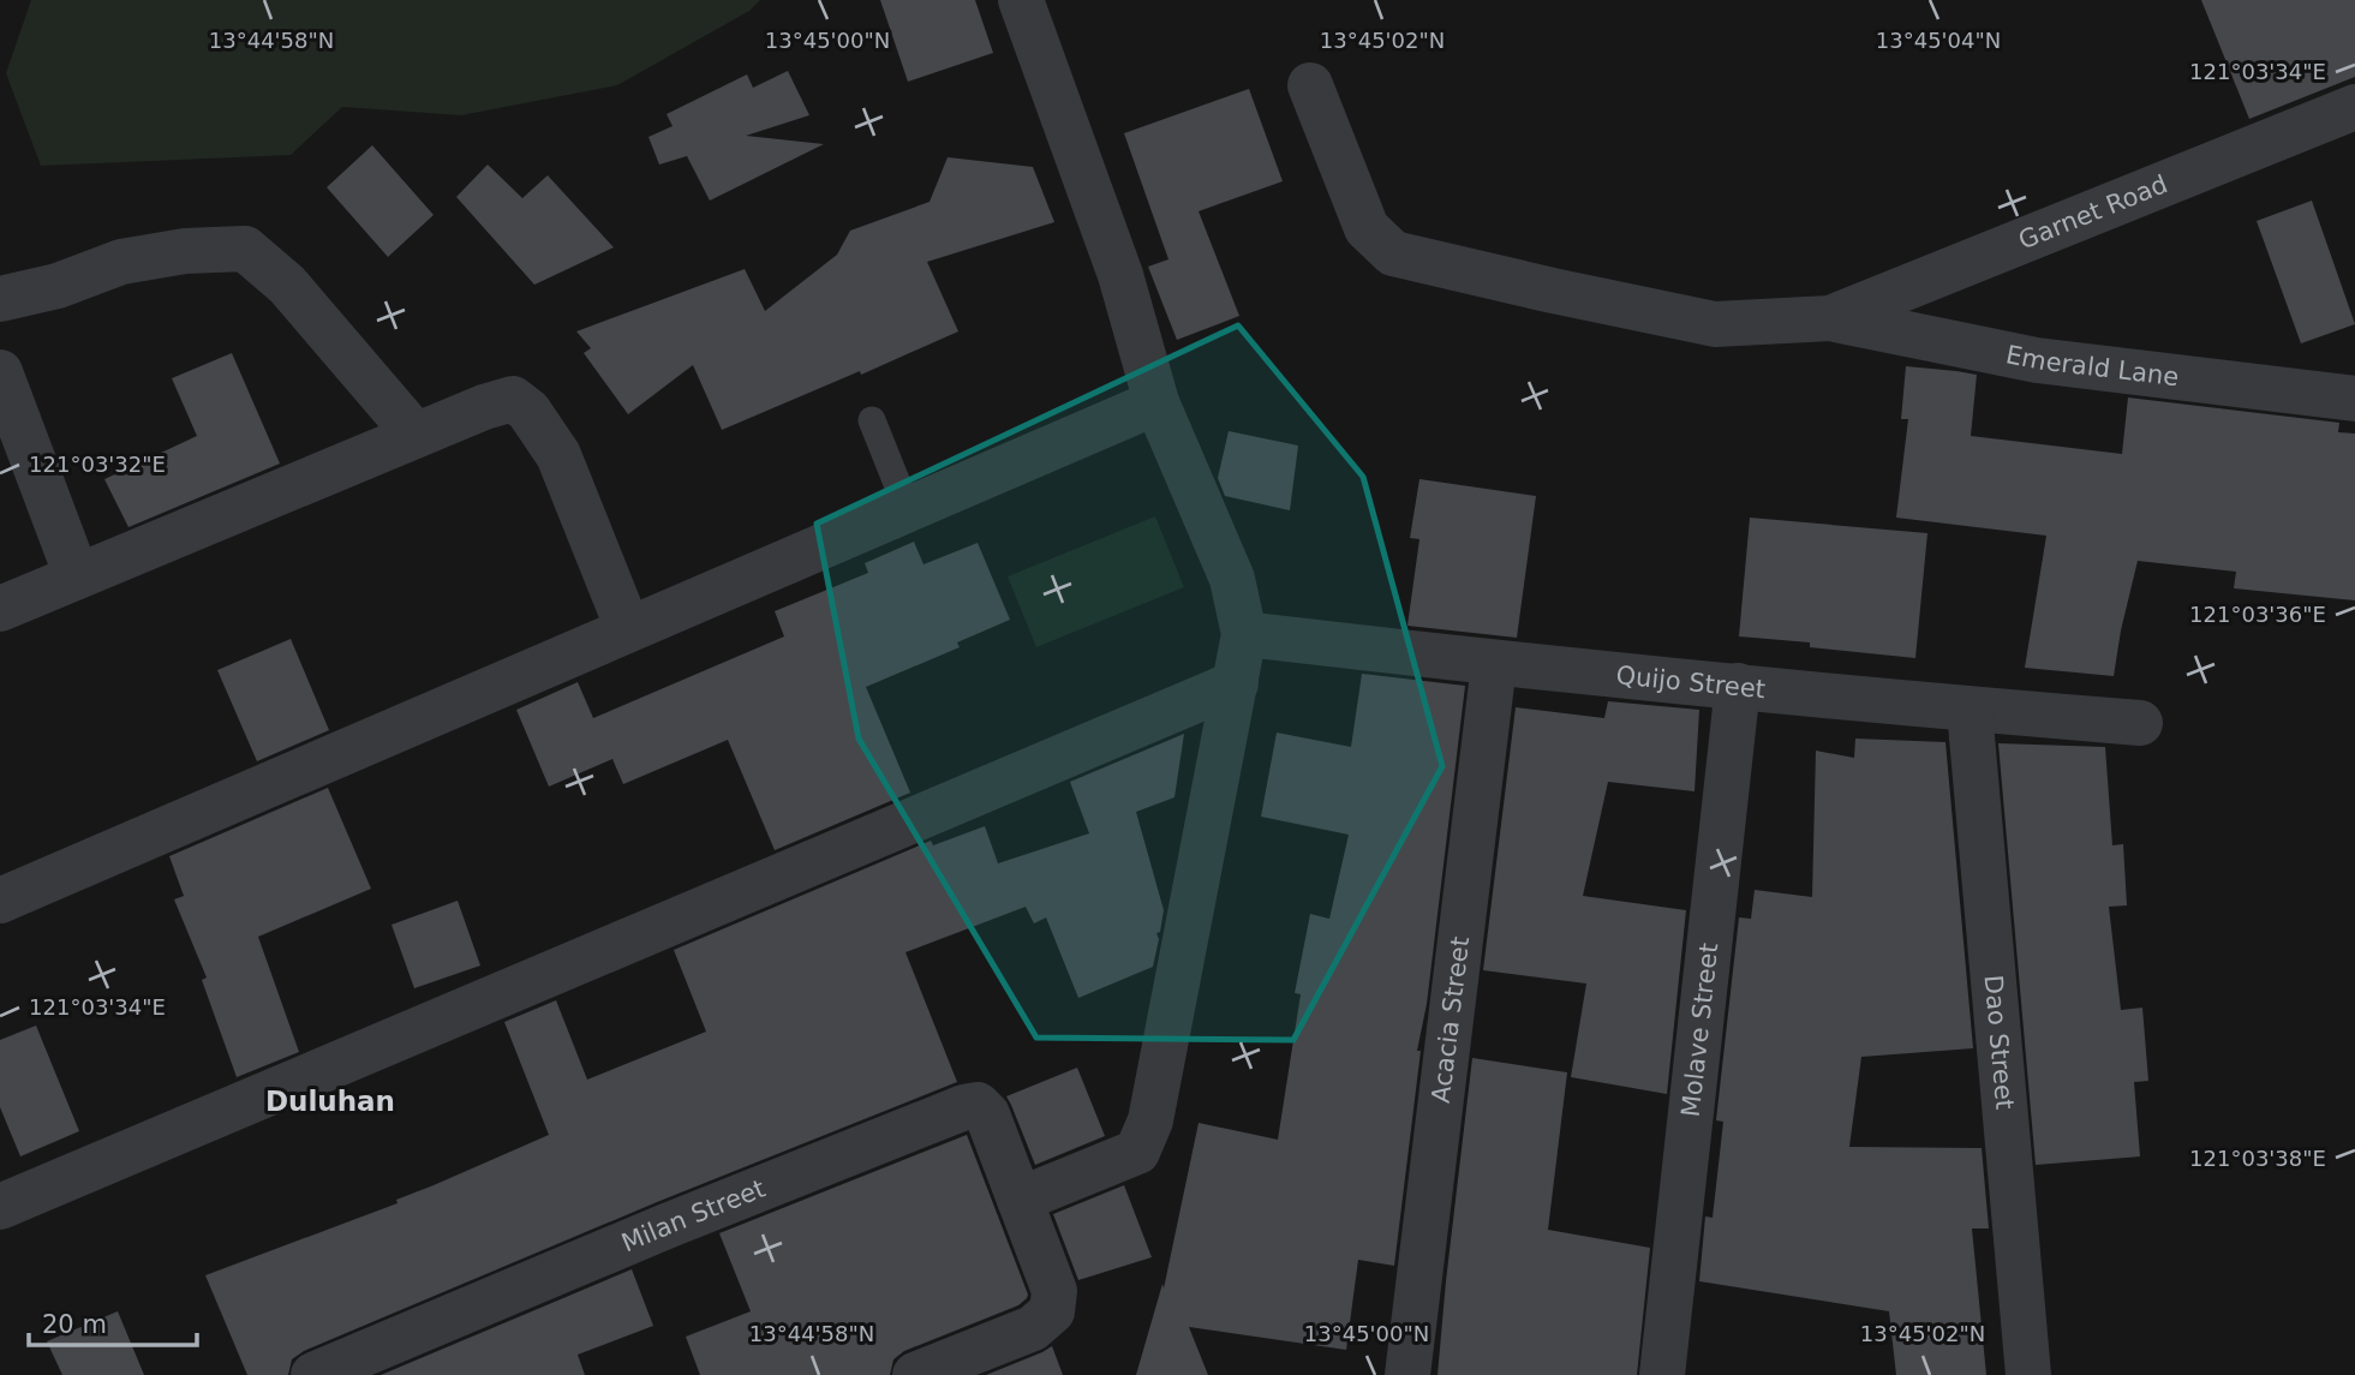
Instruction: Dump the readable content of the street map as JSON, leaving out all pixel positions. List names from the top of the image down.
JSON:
{
  "streets": {
    "street": [
      "Garnet Road",
      "Emerald Lane",
      "Quijo Street",
      "Acacia Street",
      "Molave Street",
      "Dao Street",
      "Milan Street"
    ]
  },
  "crossings": [
    ["Garnet Road", "Emerald Lane"],
    ["Quijo Street", "Acacia Street"],
    ["Quijo Street", "Molave Street"],
    ["Quijo Street", "Dao Street"]
  ],
  "districts": ["Duluhan"],
  "scale_bar": "20 m",
  "coordinates": [
    "13°44'58\"N",
    "13°45'00\"N",
    "13°45'02\"N",
    "13°45'04\"N",
    "121°03'34\"E",
    "121°03'32\"E",
    "121°03'36\"E",
    "121°03'38\"E"
  ]
}
